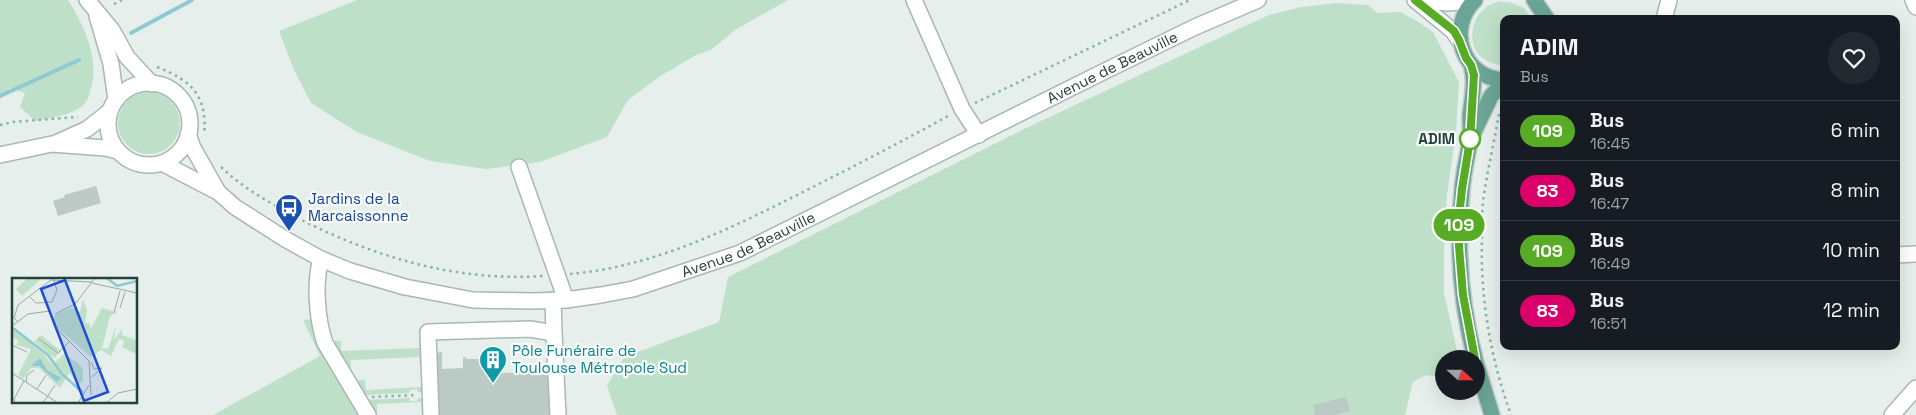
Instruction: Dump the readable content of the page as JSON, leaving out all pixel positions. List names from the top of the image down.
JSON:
{
  "streets": {
    "street": ["Avenue de Beauville"]
  },
  "places": {
    "other": ["ADIM"],
    "bus stop": ["Jardins de la Marcaissonne"],
    "building": ["Pôle Funéraire de Toulouse Métropole Sud"]
  },
  "lines": ["bus line 109"],
  "north": "right",
  "page": {
    "on_map": "109",
    "heading": ["ADIM", "Bus"],
    "list": [
      {
        "mark": "109",
        "name": "Bus",
        "note": "16:45",
        "value": "6 min"
      },
      {
        "mark": "83",
        "name": "Bus",
        "note": "16:47",
        "value": "8 min"
      },
      {
        "mark": "109",
        "name": "Bus",
        "note": "16:49",
        "value": "10 min"
      },
      {
        "mark": "83",
        "name": "Bus",
        "note": "16:51",
        "value": "12 min"
      }
    ]
  }
}
